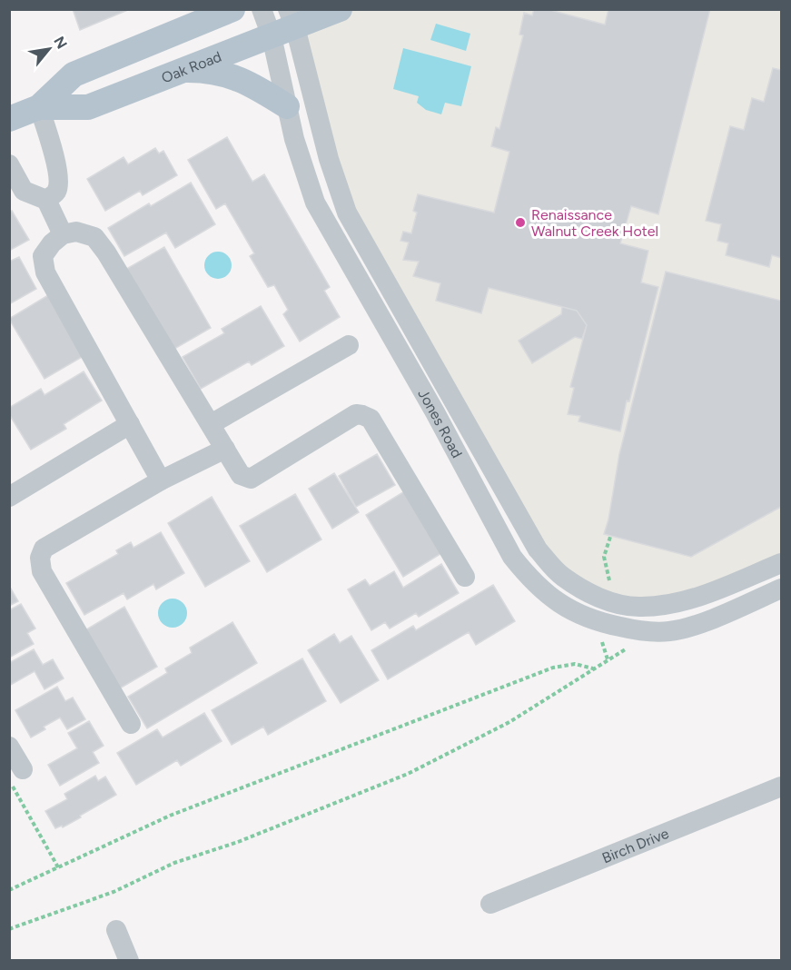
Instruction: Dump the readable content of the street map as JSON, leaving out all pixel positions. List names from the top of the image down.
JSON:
{
  "streets": {
    "main road": ["Oak Road"],
    "street": ["Jones Road", "Birch Drive"]
  },
  "crossings": [
    ["Oak Road", "Jones Road"]
  ],
  "places": ["Renaissance Walnut Creek Hotel"],
  "north": "top right"
}
